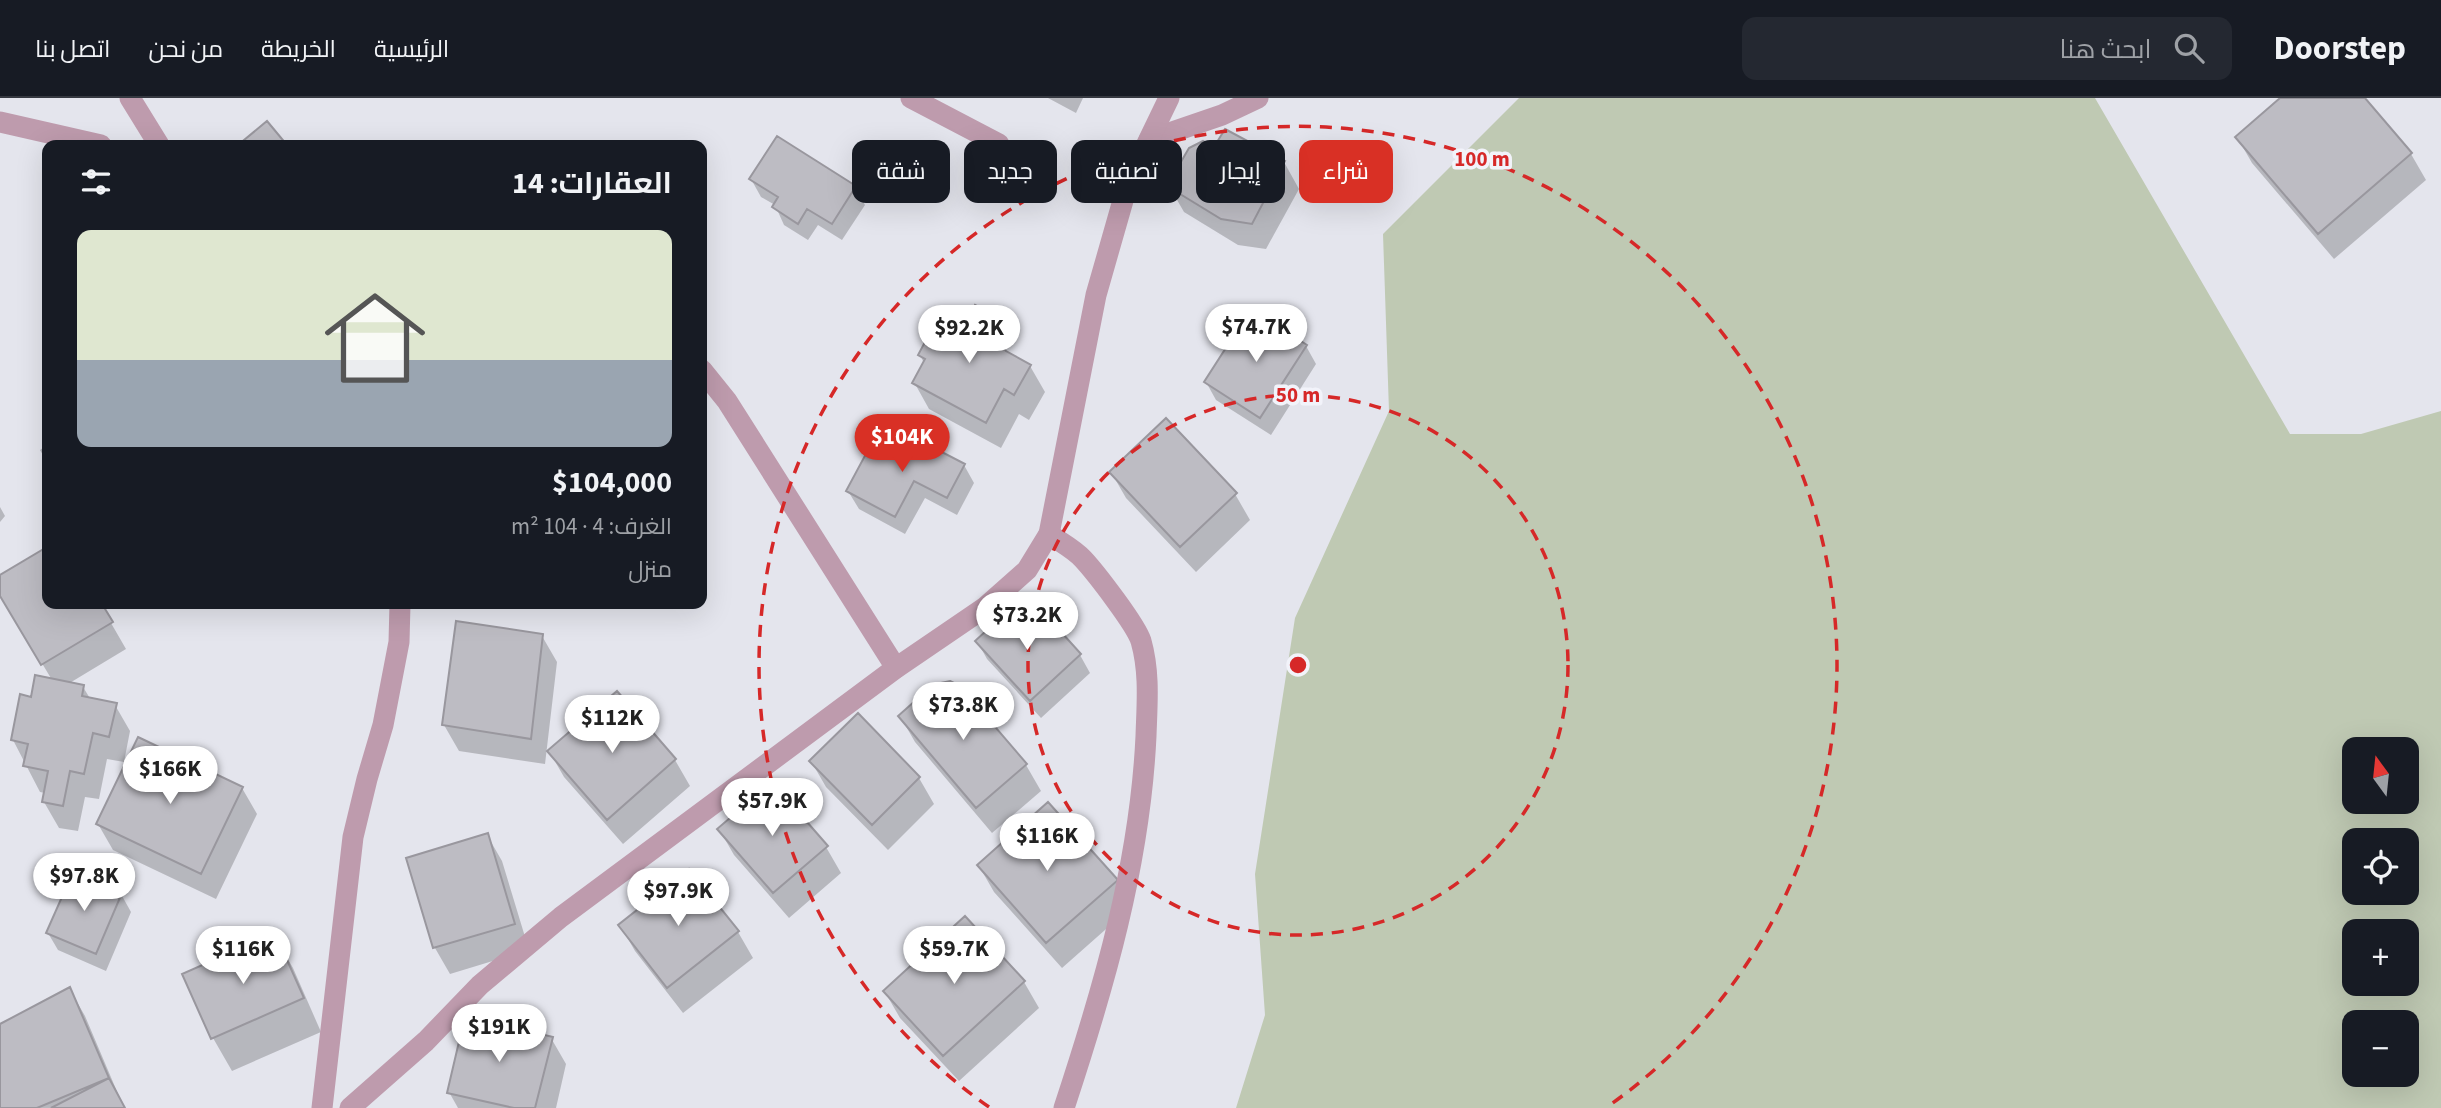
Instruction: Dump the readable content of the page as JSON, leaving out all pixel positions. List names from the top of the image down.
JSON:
{
  "north": "top",
  "page": {
    "header": "Doorstep",
    "search": "ابحث هنا",
    "nav": [
      "الرئيسية",
      "الخريطة",
      "من نحن",
      "اتصل بنا"
    ],
    "chip": [
      "شراء",
      "إيجار",
      "تصفية",
      "جديد",
      "شقة"
    ],
    "heading": "العقارات: 14",
    "list": [
      {
        "name": "$104,000",
        "note": "الغرف: 4 · 104 m² · منزل"
      }
    ],
    "price": [
      "$74.7K",
      "$92.2K",
      "$104K",
      "$73.2K",
      "$73.8K",
      "$112K",
      "$166K",
      "$57.9K",
      "$116K",
      "$97.8K",
      "$97.9K",
      "$116K",
      "$59.7K",
      "$191K"
    ],
    "map_buttons": ["+", "−"]
  },
  "rings": ["100 m", "50 m"]
}
